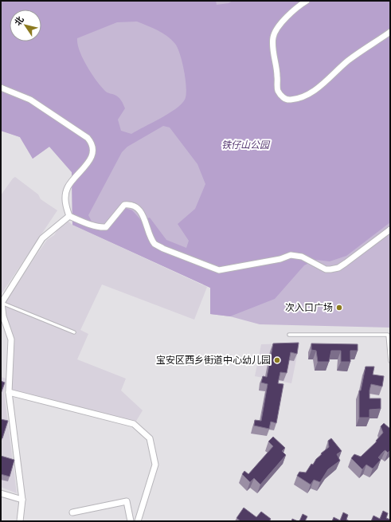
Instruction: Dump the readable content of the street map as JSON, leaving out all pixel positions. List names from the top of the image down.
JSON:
{
  "parks": ["铁仔山公园"],
  "places": ["次入口广场", "宝安区西乡街道中心幼儿园"],
  "north": "top left"
}
